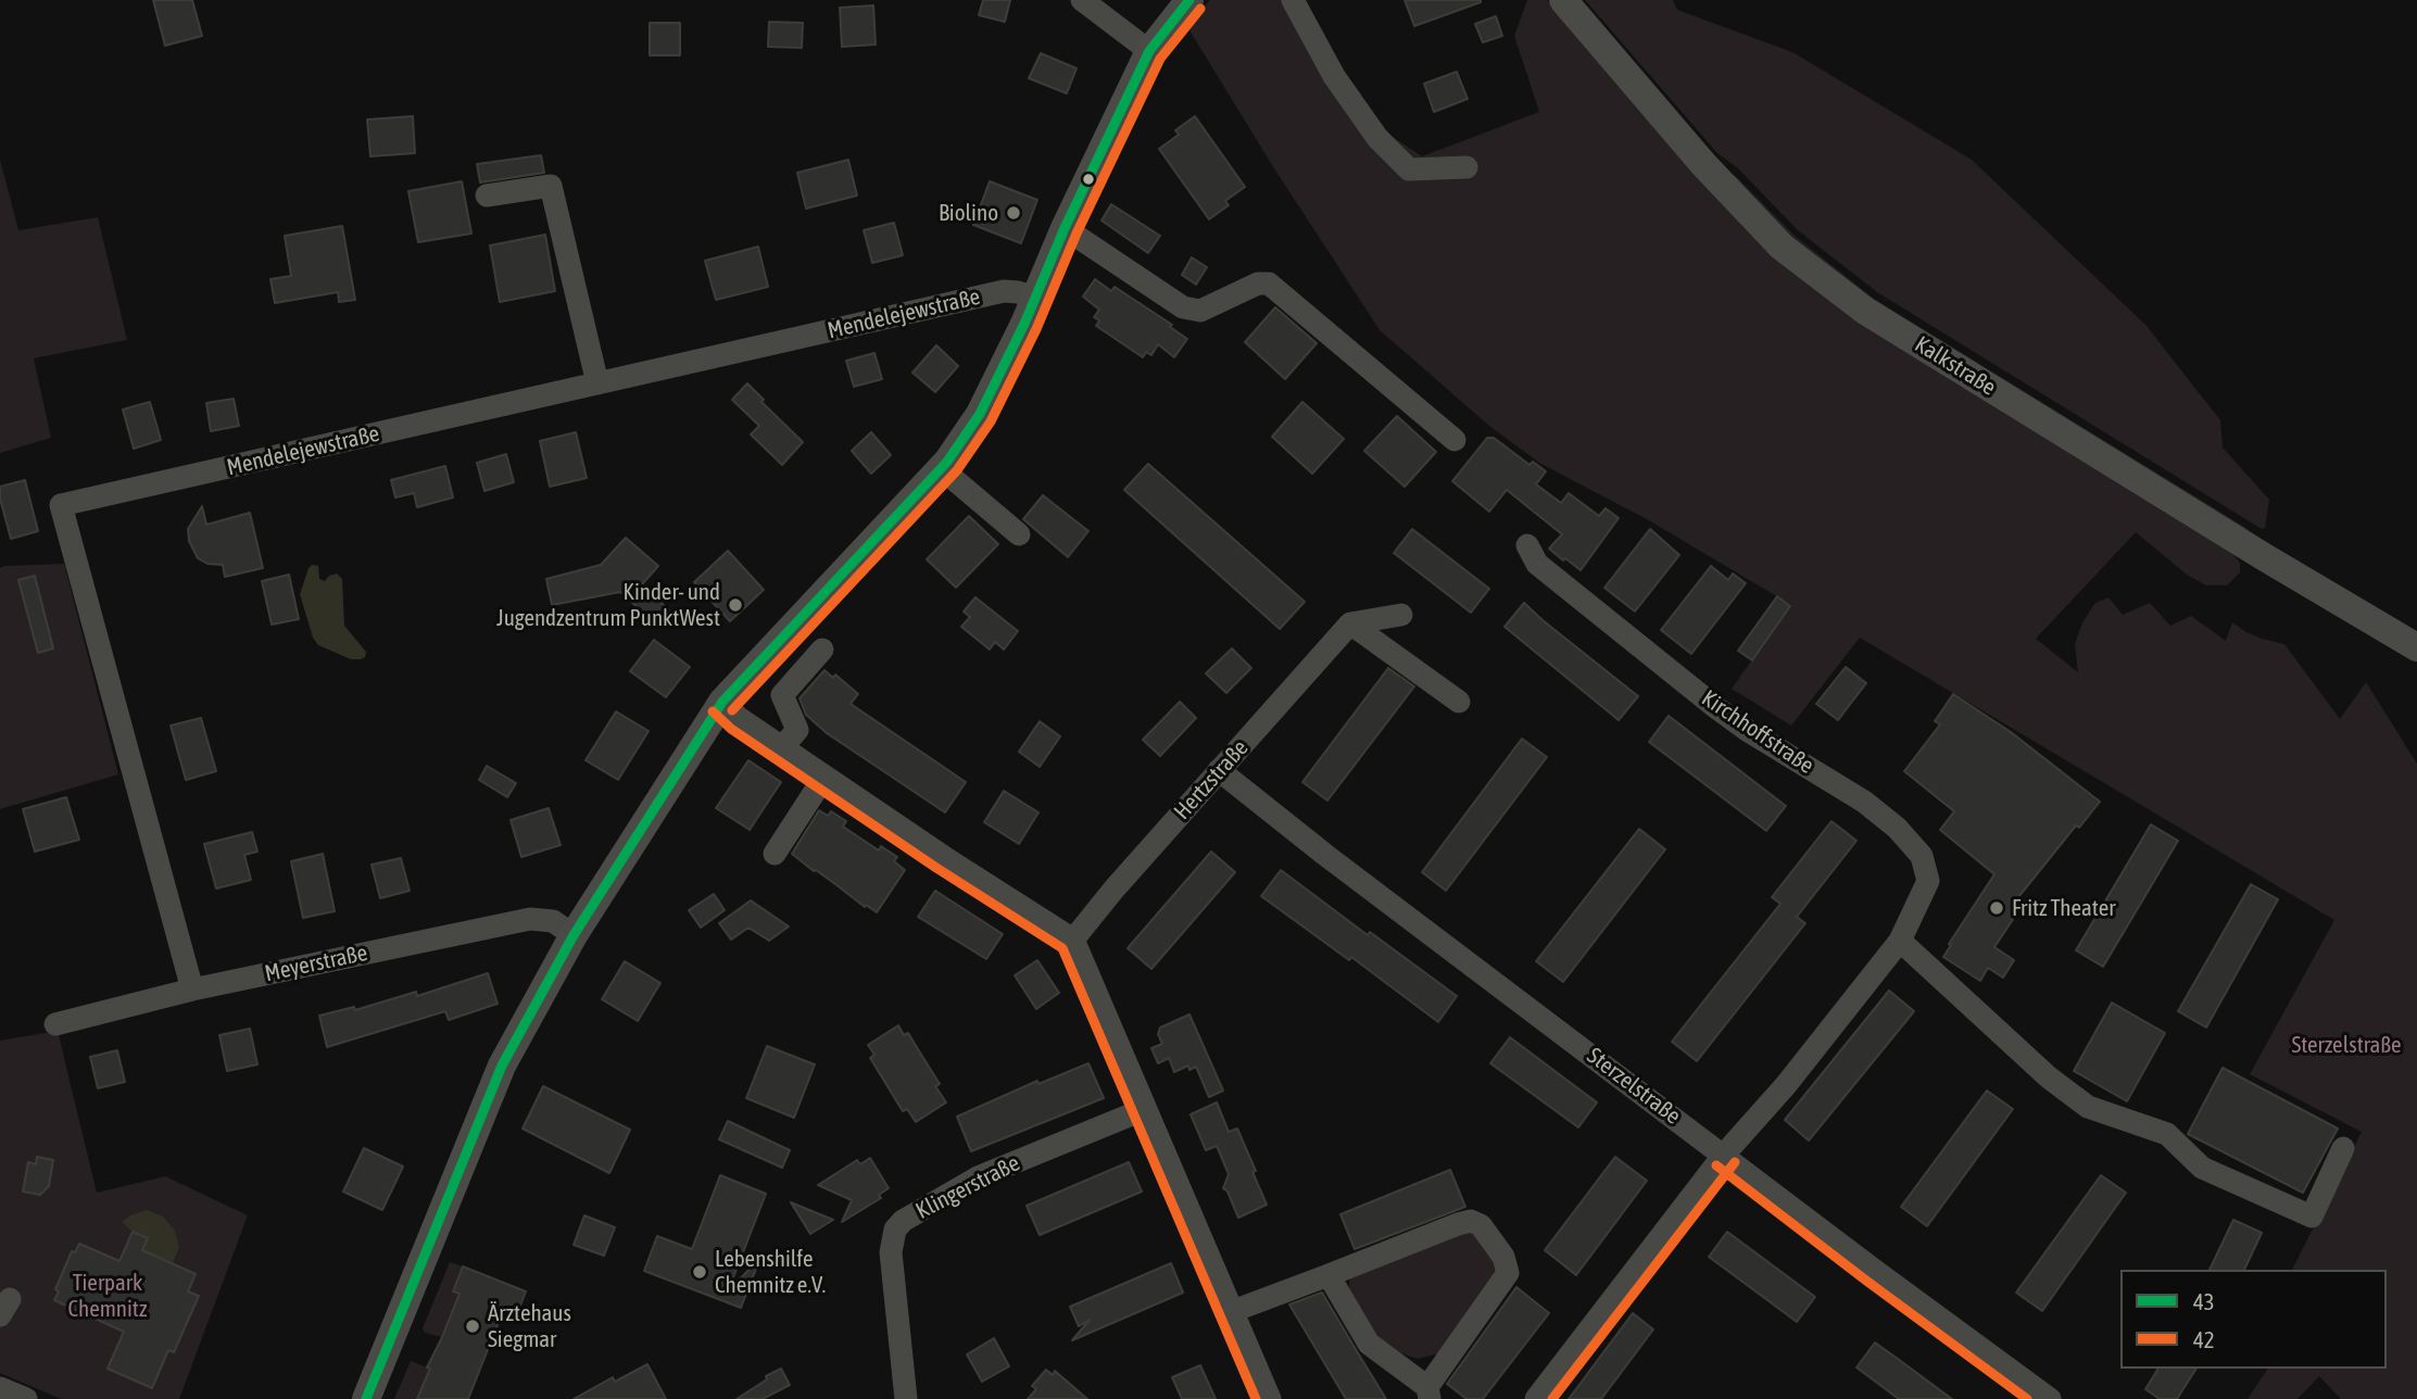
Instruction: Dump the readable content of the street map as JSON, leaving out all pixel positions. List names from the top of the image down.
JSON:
{
  "streets": {
    "main road": ["Kalkstraße"],
    "street": [
      "Mendelejewstraße",
      "Kirchhoffstraße",
      "Hertzstraße",
      "Meyerstraße",
      "Sterzelstraße",
      "Klingerstraße"
    ]
  },
  "crossings": [
    ["Mendelejewstraße", "Meyerstraße"],
    ["Kirchhoffstraße", "Sterzelstraße"],
    ["Hertzstraße", "Sterzelstraße"]
  ],
  "parks": ["Sterzelstraße", "Tierpark Chemnitz"],
  "places": [
    "Biolino",
    "Kinder- und Jugendzentrum PunktWest",
    "Fritz Theater",
    "Lebenshilfe Chemnitz e.V.",
    "Ärztehaus Siegmar"
  ],
  "lines": ["transit line 43", "transit line 42"],
  "legend": ["43", "42"]
}
